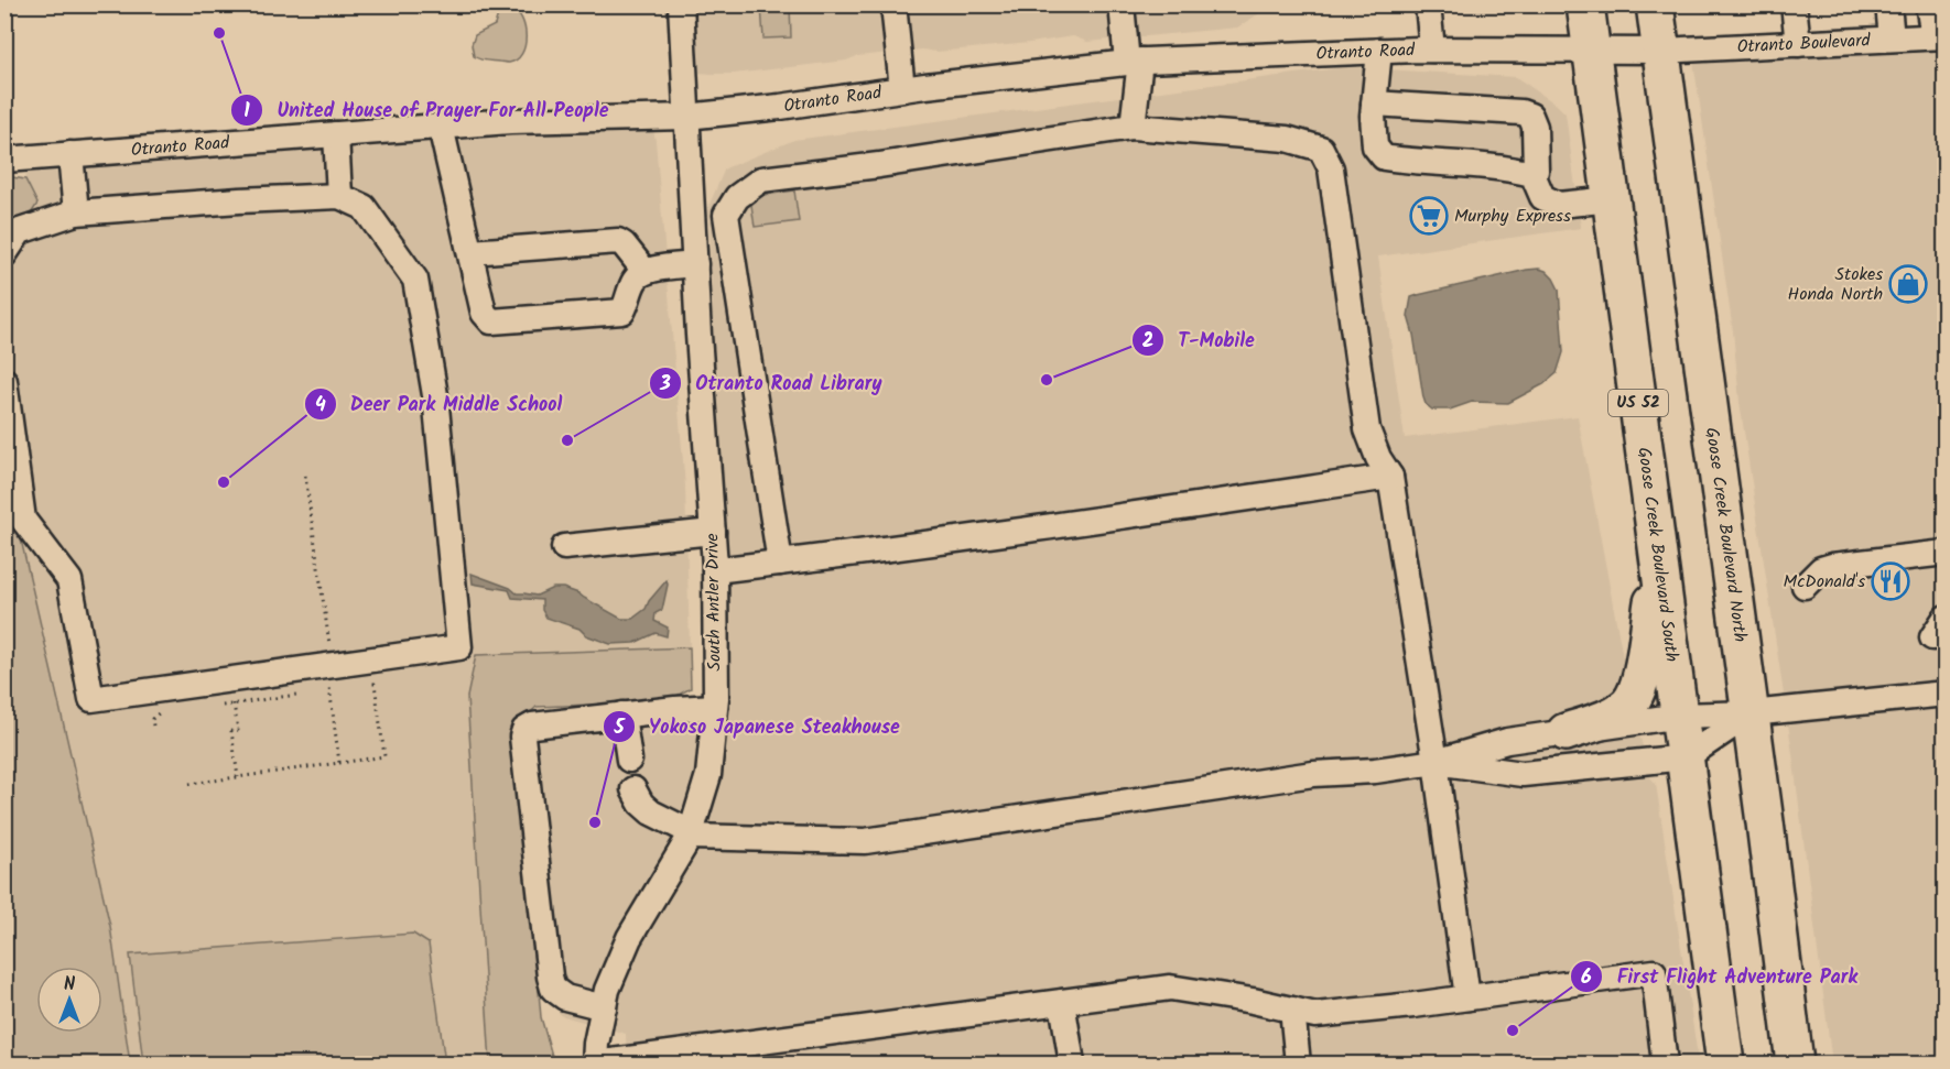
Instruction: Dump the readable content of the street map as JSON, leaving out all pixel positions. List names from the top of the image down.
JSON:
{
  "streets": {
    "highway": ["US 52", "Goose Creek Boulevard North", "Goose Creek Boulevard South"],
    "street": ["Otranto Boulevard", "Otranto Road", "South Antler Drive"]
  },
  "crossings": [
    ["Otranto Boulevard", "Otranto Road"],
    ["Otranto Boulevard", "Goose Creek Boulevard North"],
    ["Otranto Road", "Goose Creek Boulevard North"],
    ["Otranto Road", "Goose Creek Boulevard South"],
    ["Otranto Road", "South Antler Drive"]
  ],
  "places": {
    "other": [
      "United House of Prayer For All People",
      "T-Mobile",
      "Otranto Road Library",
      "Deer Park Middle School",
      "Yokoso Japanese Steakhouse",
      "First Flight Adventure Park"
    ],
    "supermarket": ["Murphy Express"],
    "shop": ["Stokes Honda North"],
    "restaurant": ["McDonald's"]
  },
  "north": "top"
}
